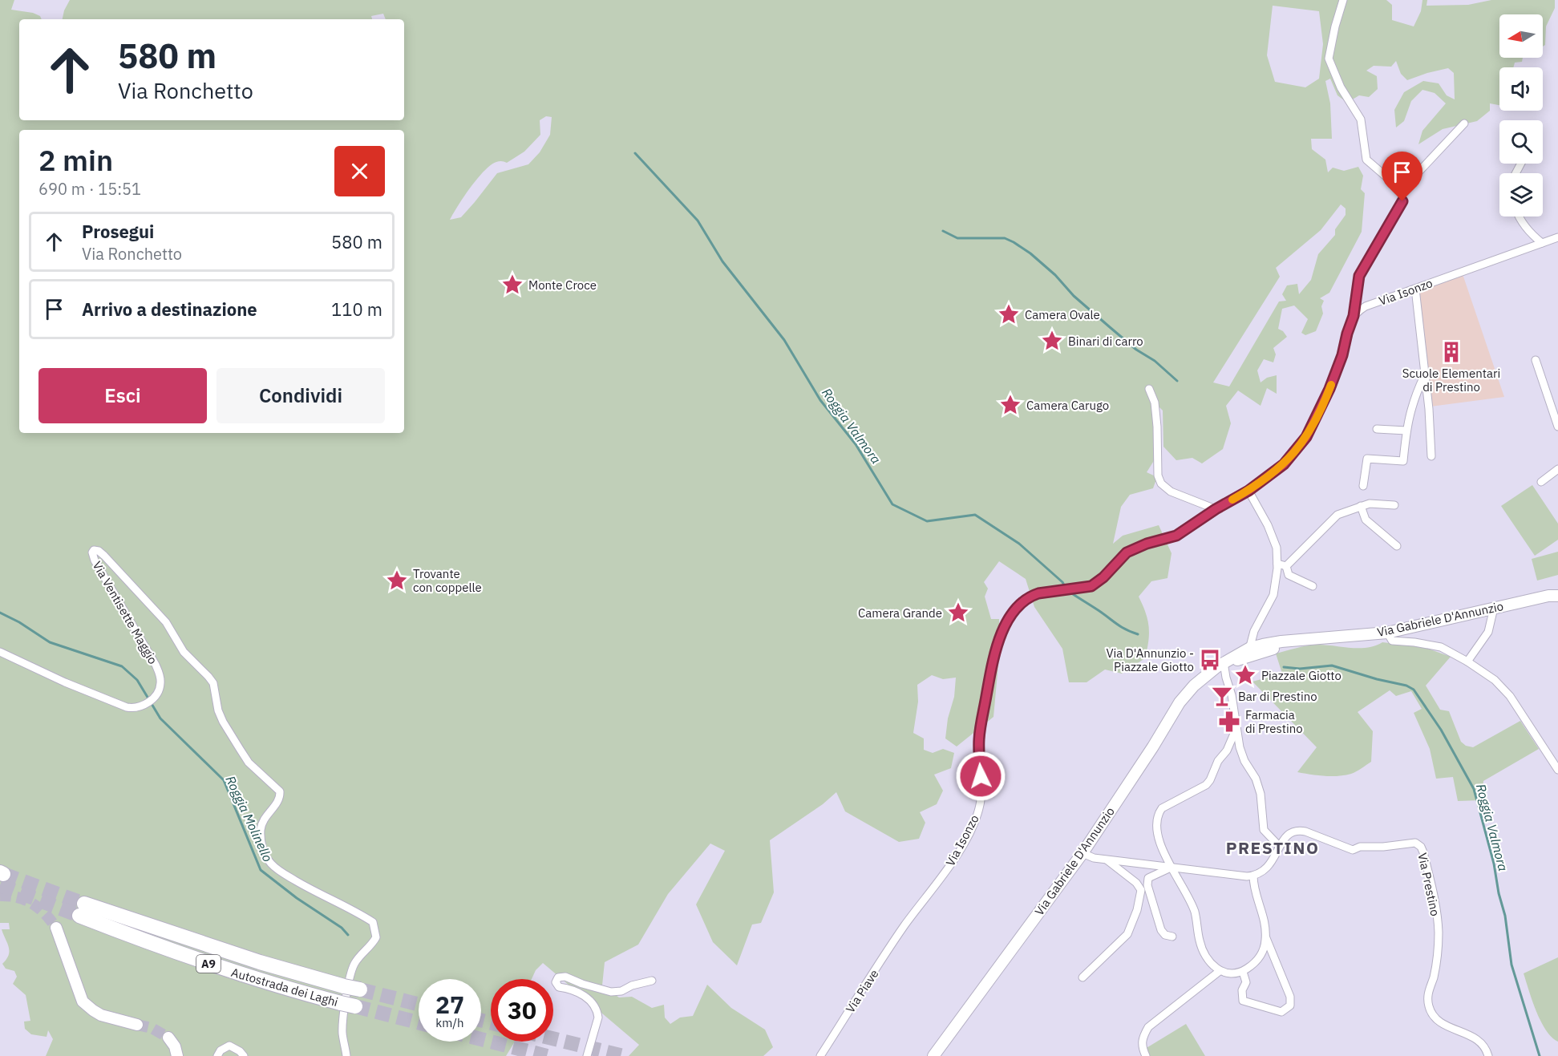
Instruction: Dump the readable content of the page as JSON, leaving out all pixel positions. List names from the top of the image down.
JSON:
{
  "streets": {
    "highway": ["A9", "Autostrada dei Laghi"],
    "main road": ["Via Gabriele D'Annunzio"],
    "street": [
      "Via Isonzo",
      "Via Ventisette Maggio",
      "Via Prestino",
      "Via Piave"
    ]
  },
  "crossings": [
    ["Via Isonzo", "Via Piave"]
  ],
  "districts": ["PRESTINO"],
  "water": ["Roggia Valmora", "Roggia Molinello"],
  "places": {
    "place": [
      "Monte Croce",
      "Camera Ovale",
      "Binari di carro",
      "Camera Carugo",
      "Trovante con coppelle",
      "Camera Grande",
      "Piazzale Giotto"
    ],
    "building": ["Scuole Elementari di Prestino"],
    "bus stop": ["Via D'Annunzio - Piazzale Giotto"],
    "bar": ["Bar di Prestino"],
    "pharmacy": ["Farmacia di Prestino"]
  },
  "north": "left",
  "page": {
    "turn": ["580 m", "Via Ronchetto"],
    "heading": ["2 min", "690 m · 15:51"],
    "list": [
      {
        "name": "Prosegui",
        "note": "Via Ronchetto",
        "value": "580 m"
      },
      {
        "name": "Arrivo a destinazione",
        "value": "110 m"
      }
    ],
    "buttons": ["Esci", "Condividi"],
    "speed": "27 km/h",
    "limit": "30"
  }
}
